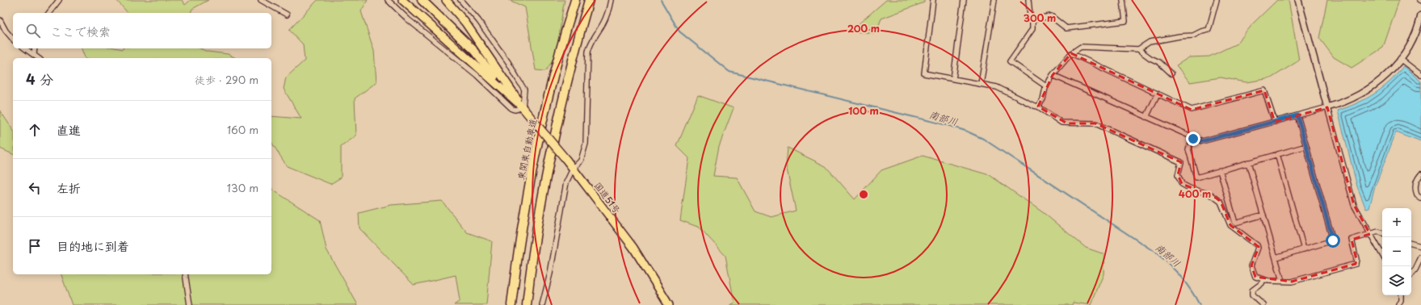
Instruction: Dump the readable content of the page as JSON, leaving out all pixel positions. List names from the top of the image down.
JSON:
{
  "streets": {
    "highway": ["東関東自動車道", "国道51号"]
  },
  "water": ["南部川"],
  "page": {
    "search": "ここで検索",
    "heading": ["4 分", "徒歩 · 290 m"],
    "list": [
      ["直進", "160 m"],
      ["左折", "130 m"],
      "目的地に到着"
    ],
    "map_buttons": ["+", "−"]
  },
  "rings": [
    "300 m",
    "200 m",
    "100 m",
    "400 m"
  ]
}
